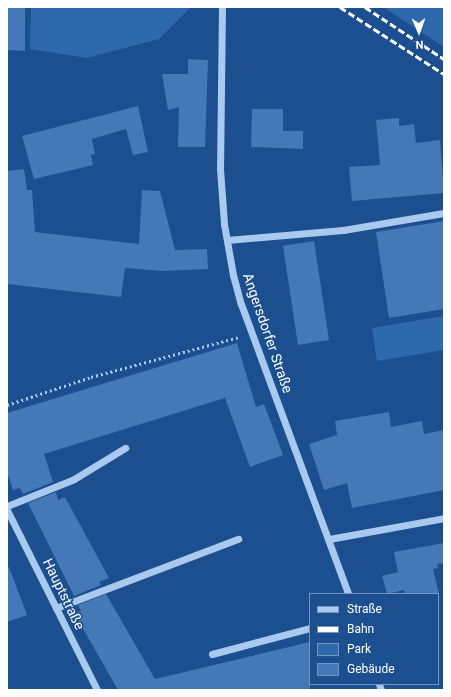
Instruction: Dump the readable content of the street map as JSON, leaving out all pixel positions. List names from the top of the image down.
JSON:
{
  "streets": {
    "street": ["Angersdorfer Straße", "Hauptstraße"]
  },
  "legend": [
    "Straße",
    "Bahn",
    "Park",
    "Gebäude"
  ],
  "north": "bottom"
}
